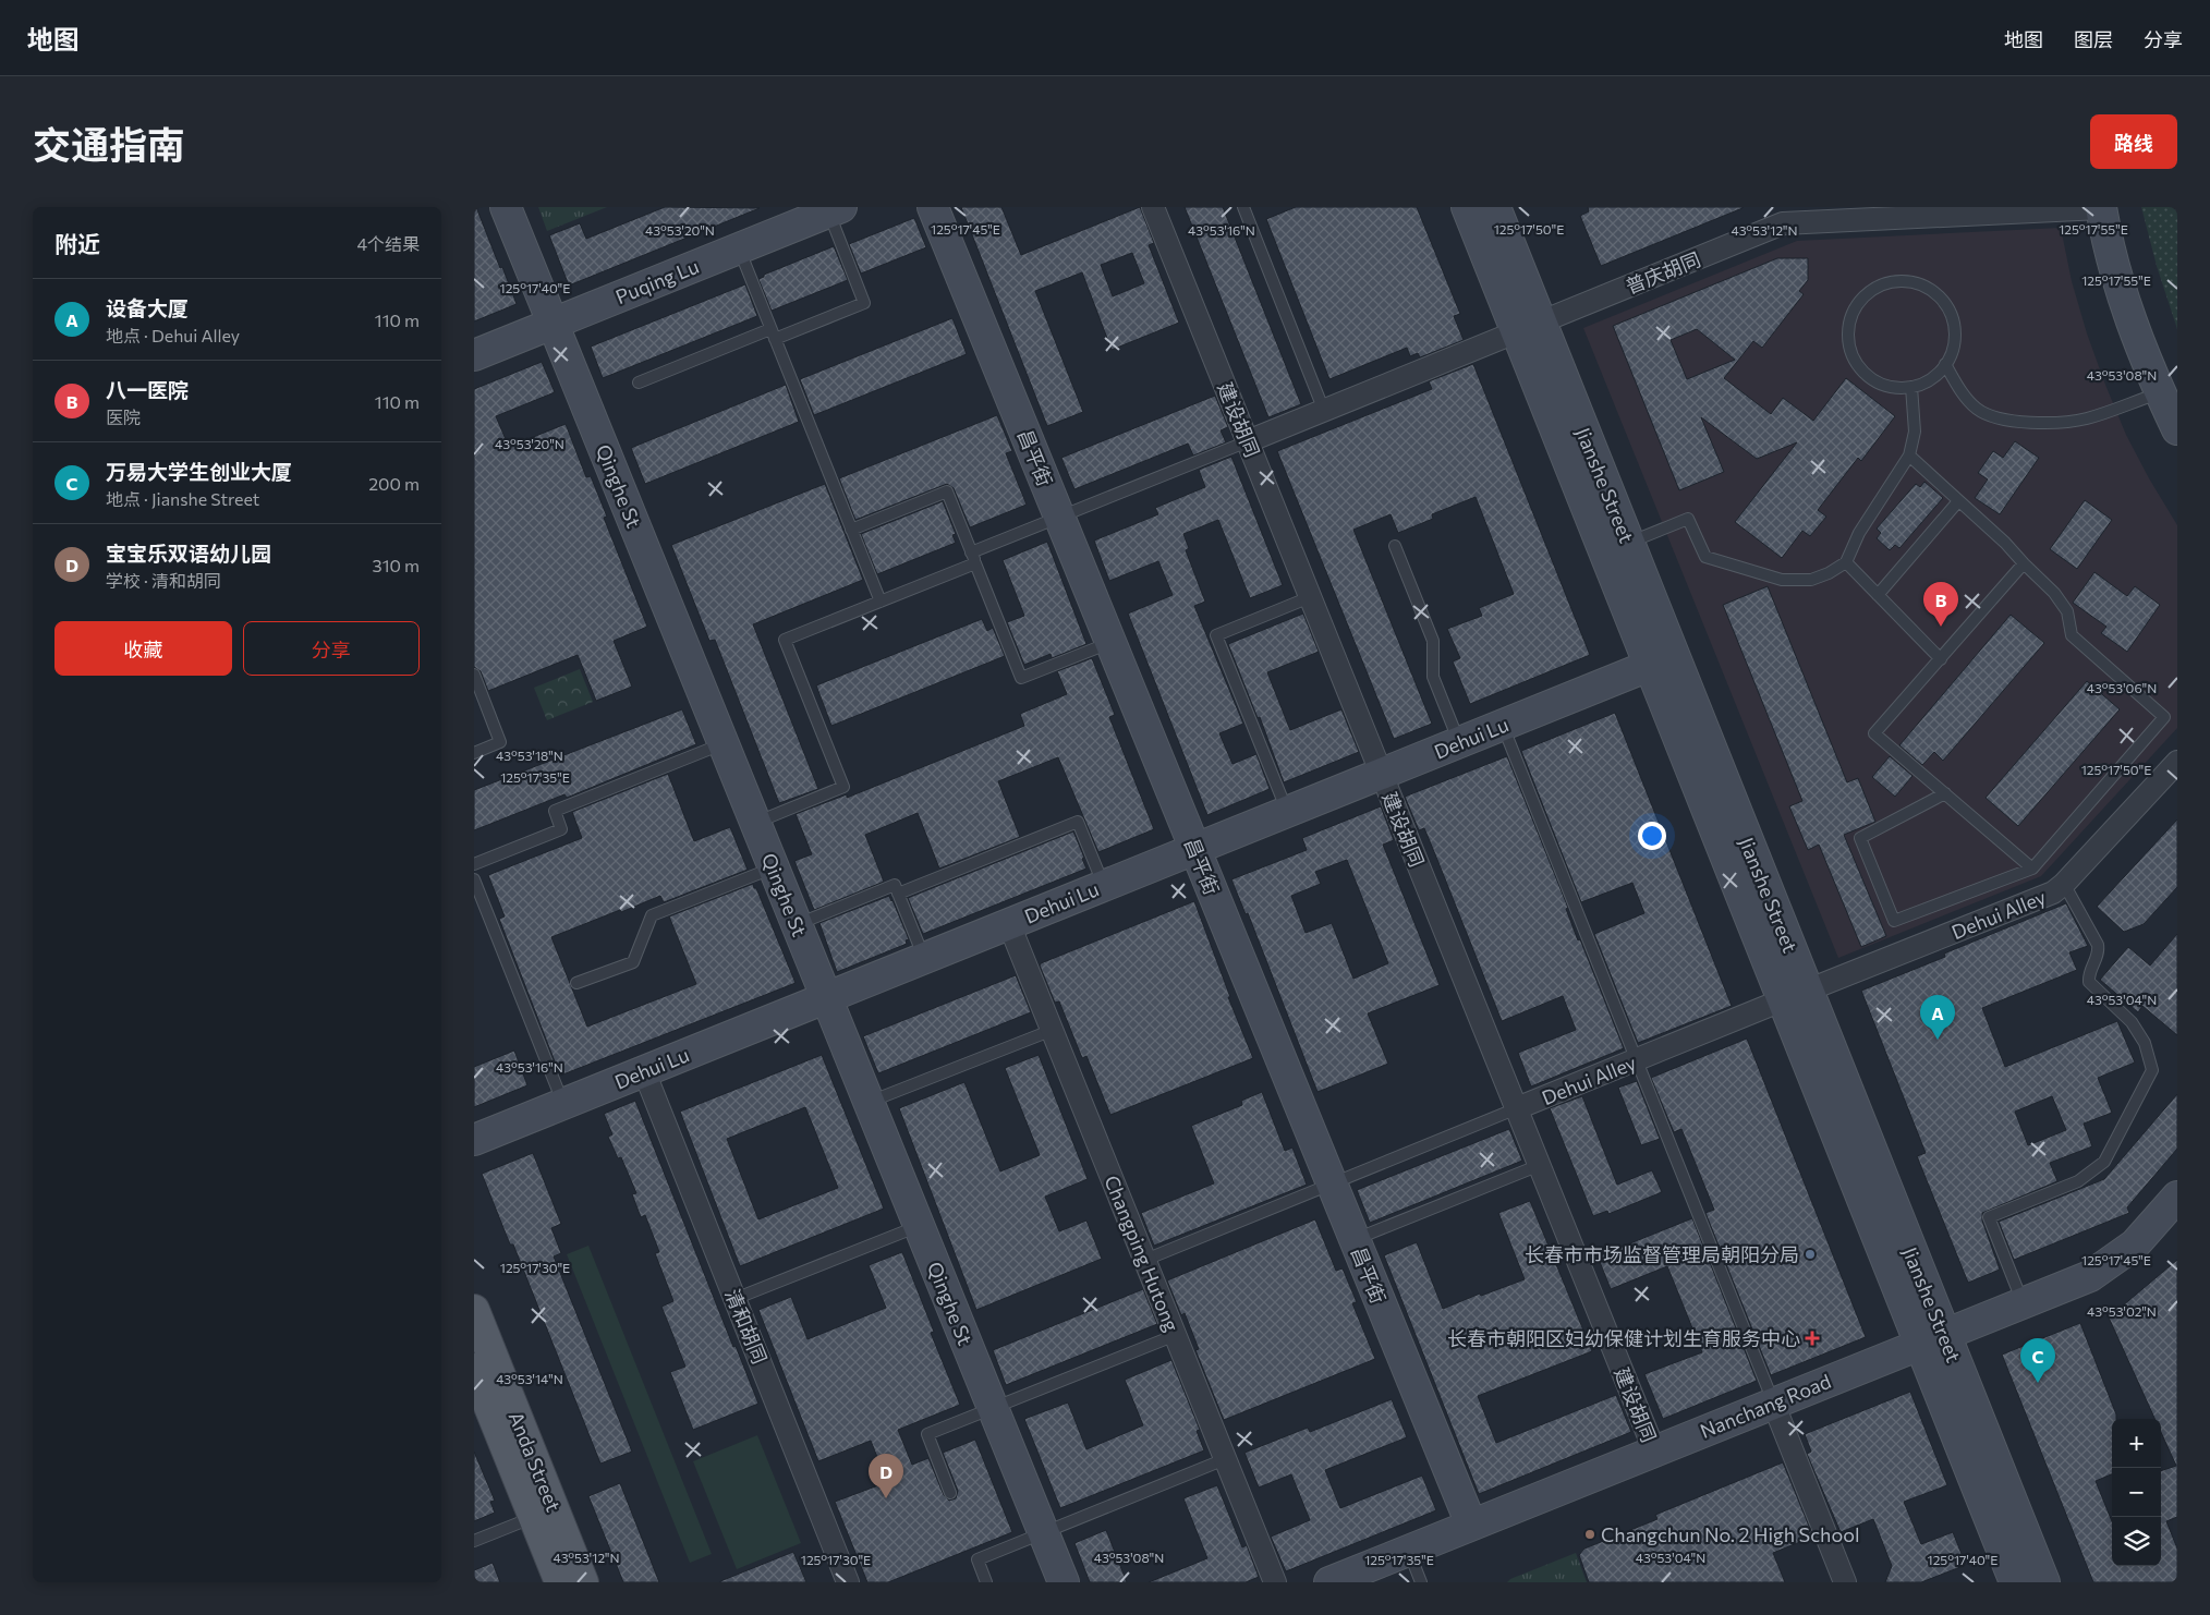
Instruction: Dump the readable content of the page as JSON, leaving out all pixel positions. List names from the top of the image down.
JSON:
{
  "streets": {
    "main road": ["Anda Street"],
    "street": [
      "普庆胡同",
      "Puqing Lu",
      "建设胡同",
      "昌平街",
      "Jianshe Street",
      "Qinghe St",
      "Dehui Lu",
      "Dehui Alley",
      "Changping Hutong",
      "清和胡同",
      "Nanchang Road"
    ]
  },
  "crossings": [
    ["普庆胡同", "建设胡同"],
    ["普庆胡同", "Jianshe Street"],
    ["Puqing Lu", "Qinghe St"],
    ["建设胡同", "Dehui Lu"],
    ["建设胡同", "Dehui Alley"],
    ["建设胡同", "Nanchang Road"],
    ["昌平街", "Dehui Lu"],
    ["昌平街", "Nanchang Road"],
    ["Jianshe Street", "Dehui Lu"],
    ["Jianshe Street", "Dehui Alley"],
    ["Jianshe Street", "Nanchang Road"],
    ["Qinghe St", "Dehui Lu"],
    ["Dehui Lu", "Changping Hutong"],
    ["Dehui Lu", "清和胡同"]
  ],
  "places": {
    "other": ["长春市市场监督管理局朝阳分局", "Changchun No. 2 High School"],
    "health": ["长春市朝阳区妇幼保健计划生育服务中心"]
  },
  "page": {
    "header": "地图",
    "nav": ["地图", "图层", "分享"],
    "title": "交通指南",
    "buttons": [
      "路线",
      ["收藏", "分享"]
    ],
    "heading": ["附近", "4个结果"],
    "list": [
      {
        "mark": "A",
        "name": "设备大厦",
        "note": "地点 · Dehui Alley",
        "value": "110 m"
      },
      {
        "mark": "B",
        "name": "八一医院",
        "note": "医院",
        "value": "110 m"
      },
      {
        "mark": "C",
        "name": "万易大学生创业大厦",
        "note": "地点 · Jianshe Street",
        "value": "200 m"
      },
      {
        "mark": "D",
        "name": "宝宝乐双语幼儿园",
        "note": "学校 · 清和胡同",
        "value": "310 m"
      }
    ],
    "pins": [
      "B",
      "A",
      "C",
      "D"
    ],
    "map_buttons": ["+", "−"]
  },
  "coordinates": [
    "125°17'45\"E",
    "125°17'50\"E",
    "125°17'55\"E",
    "43°53'20\"N",
    "43°53'16\"N",
    "43°53'12\"N",
    "125°17'40\"E",
    "43°53'08\"N",
    "43°53'06\"N",
    "43°53'18\"N",
    "125°17'35\"E",
    "43°53'04\"N",
    "125°17'30\"E",
    "43°53'02\"N",
    "43°53'14\"N"
  ]
}
